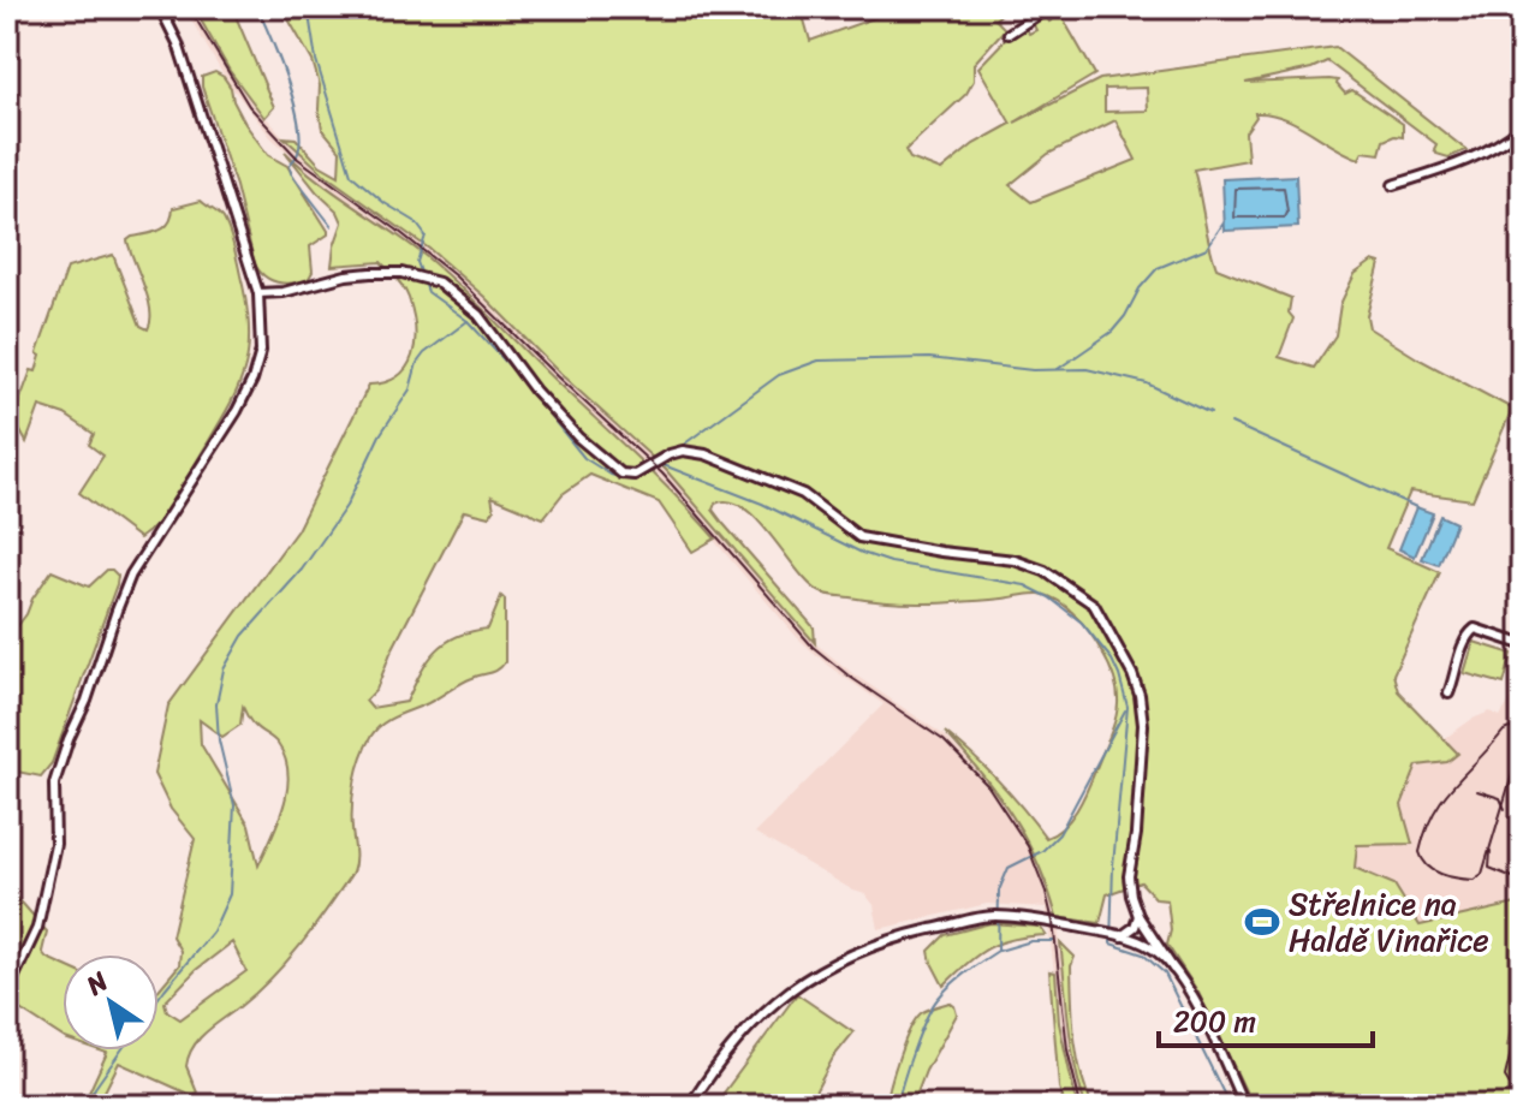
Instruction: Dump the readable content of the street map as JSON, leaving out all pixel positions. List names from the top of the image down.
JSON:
{
  "places": {
    "sports": ["Střelnice na Haldě Vinařice"]
  },
  "scale_bar": "200 m",
  "north": "top left"
}
